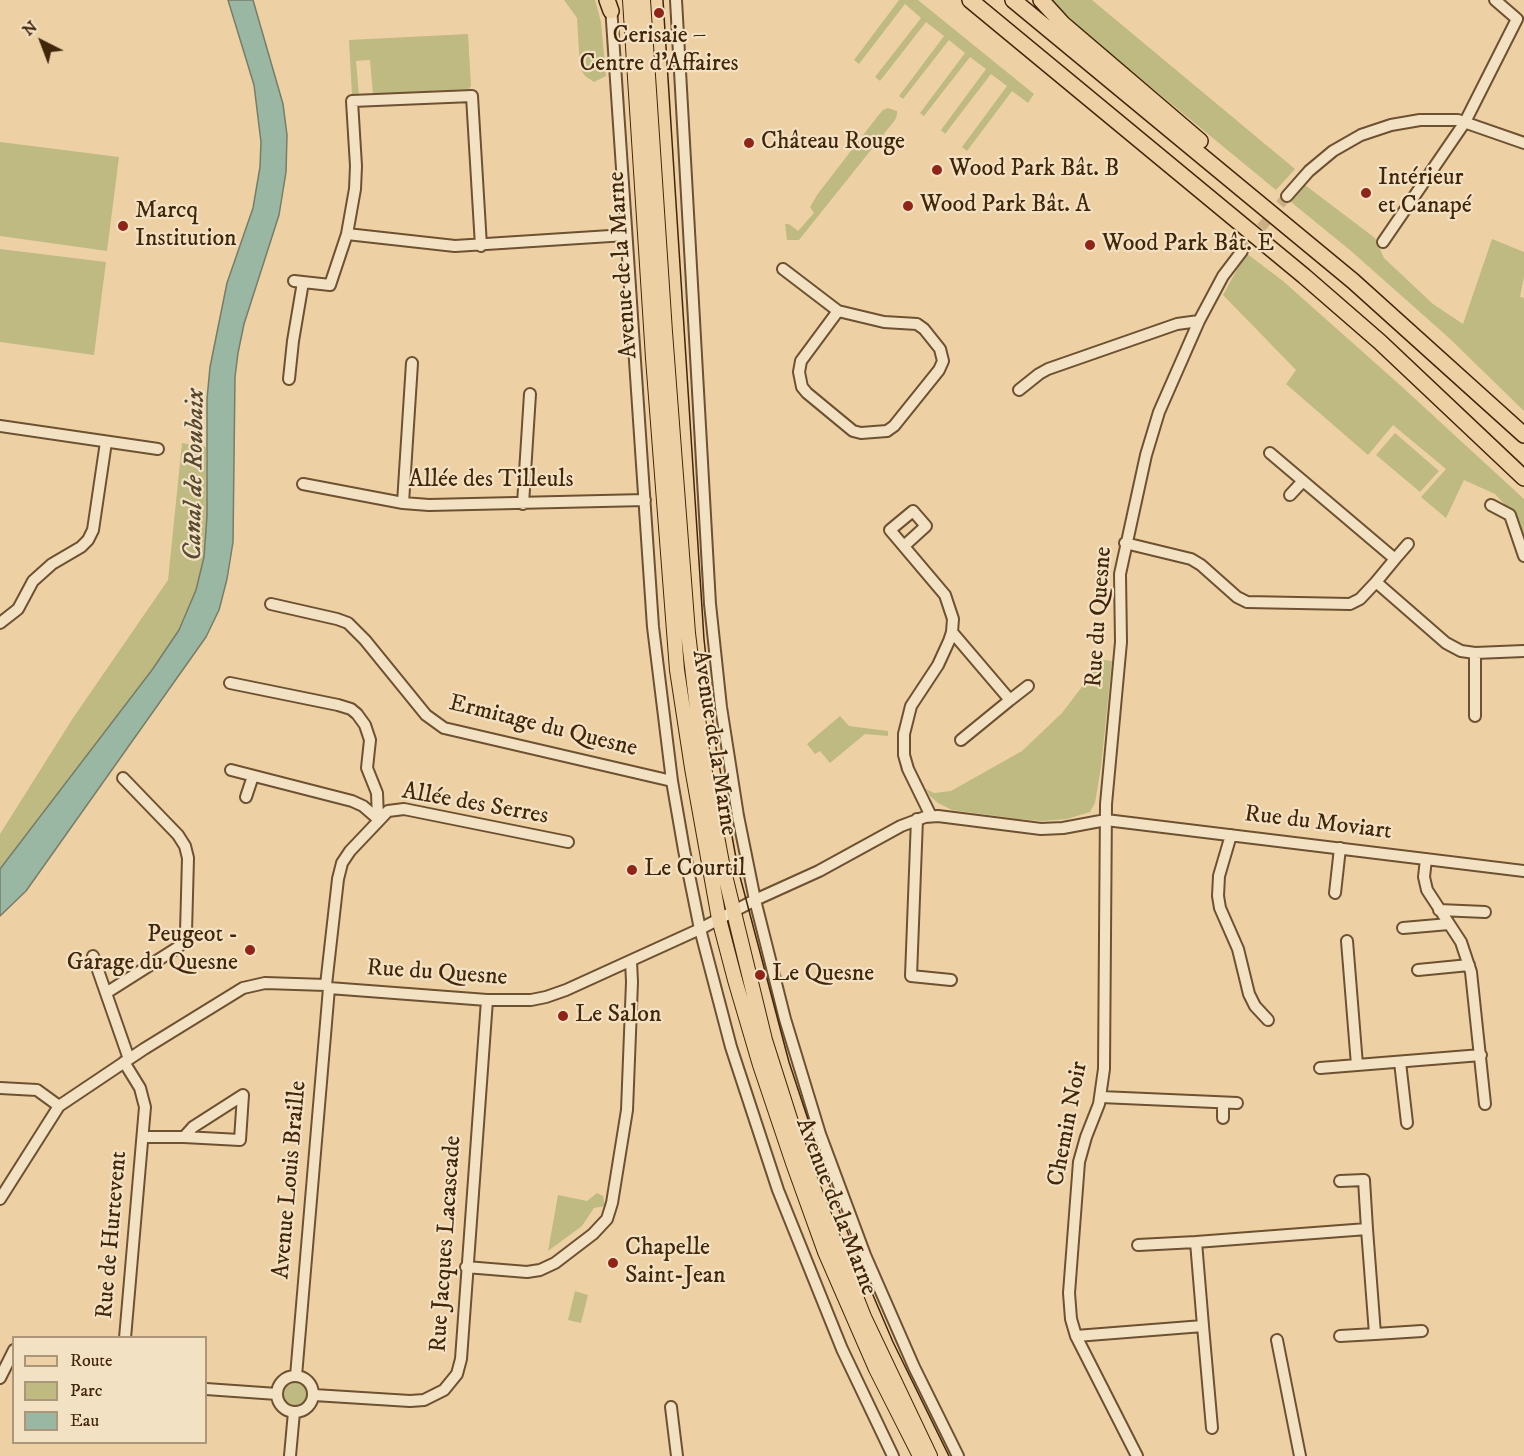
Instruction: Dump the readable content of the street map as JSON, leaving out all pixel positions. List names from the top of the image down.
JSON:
{
  "streets": {
    "main road": ["Avenue de la Marne"],
    "street": [
      "Allée des Tilleuls",
      "Rue du Quesne",
      "Ermitage du Quesne",
      "Allée des Serres",
      "Rue du Moviart",
      "Chemin Noir",
      "Avenue Louis Braille",
      "Rue de Hurtevent",
      "Rue Jacques Lacascade"
    ]
  },
  "crossings": [
    ["Avenue de la Marne", "Allée des Tilleuls"],
    ["Avenue de la Marne", "Rue du Quesne"],
    ["Avenue de la Marne", "Ermitage du Quesne"],
    ["Rue du Quesne", "Allée des Serres"],
    ["Rue du Quesne", "Rue du Moviart"],
    ["Rue du Quesne", "Chemin Noir"],
    ["Rue du Quesne", "Avenue Louis Braille"],
    ["Rue du Quesne", "Rue de Hurtevent"],
    ["Rue du Quesne", "Rue Jacques Lacascade"],
    ["Allée des Serres", "Avenue Louis Braille"],
    ["Rue du Moviart", "Chemin Noir"],
    ["Avenue Louis Braille", "Rue Jacques Lacascade"]
  ],
  "water": ["Canal de Roubaix"],
  "places": [
    "Cerisaie – Centre d'Affaires",
    "Château Rouge",
    "Wood Park Bât. B",
    "Intérieur et Canapé",
    "Wood Park Bât. A",
    "Marcq Institution",
    "Wood Park Bât. E",
    "Le Courtil",
    "Peugeot - Garage du Quesne",
    "Le Quesne",
    "Le Salon",
    "Chapelle Saint-Jean"
  ],
  "legend": ["Route", "Parc", "Eau"],
  "north": "top left"
}
